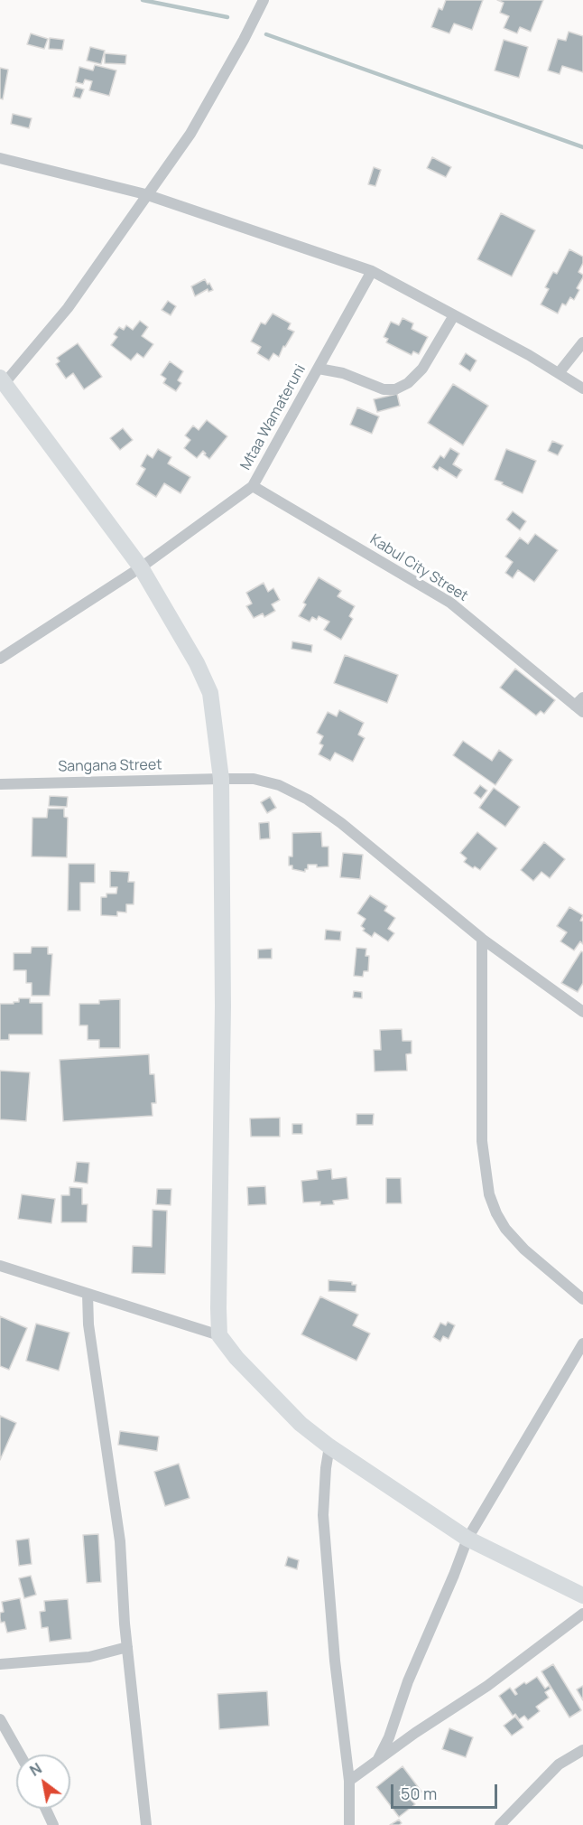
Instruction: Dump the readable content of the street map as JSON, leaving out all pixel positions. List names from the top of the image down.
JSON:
{
  "streets": {
    "street": ["Mtaa Wamateruni", "Kabul City Street", "Sangana Street"]
  },
  "crossings": [
    ["Mtaa Wamateruni", "Kabul City Street"]
  ],
  "scale_bar": "50 m",
  "north": "top left"
}
